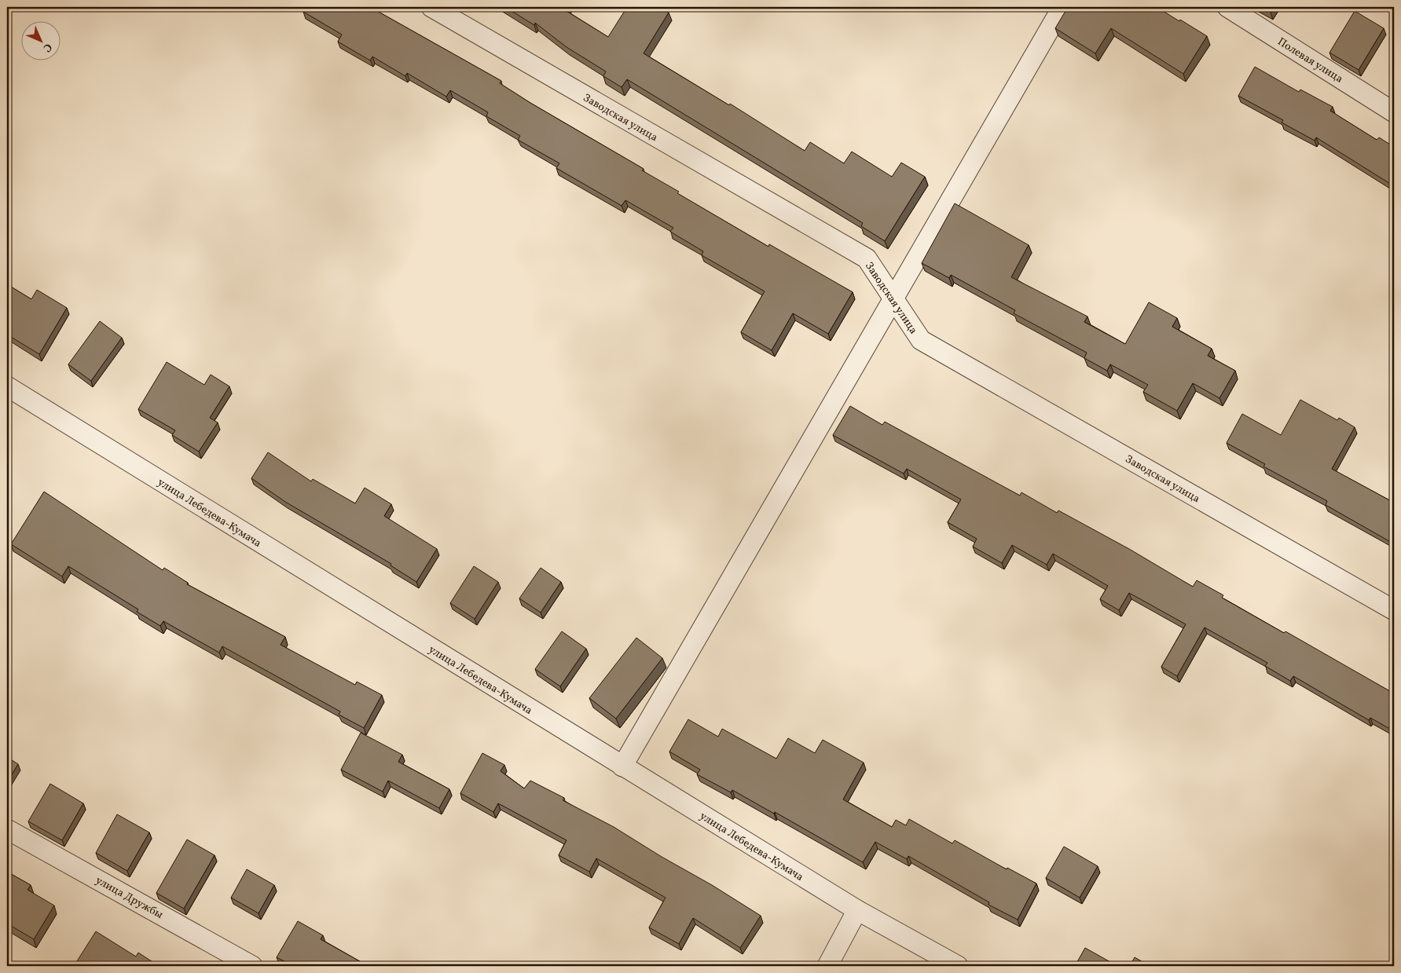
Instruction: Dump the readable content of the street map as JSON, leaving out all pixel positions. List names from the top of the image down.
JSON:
{
  "streets": {
    "street": [
      "Полевая улица",
      "Заводская улица",
      "улица Лебедева-Кумача",
      "улица Дружбы"
    ]
  },
  "north": "bottom right"
}
